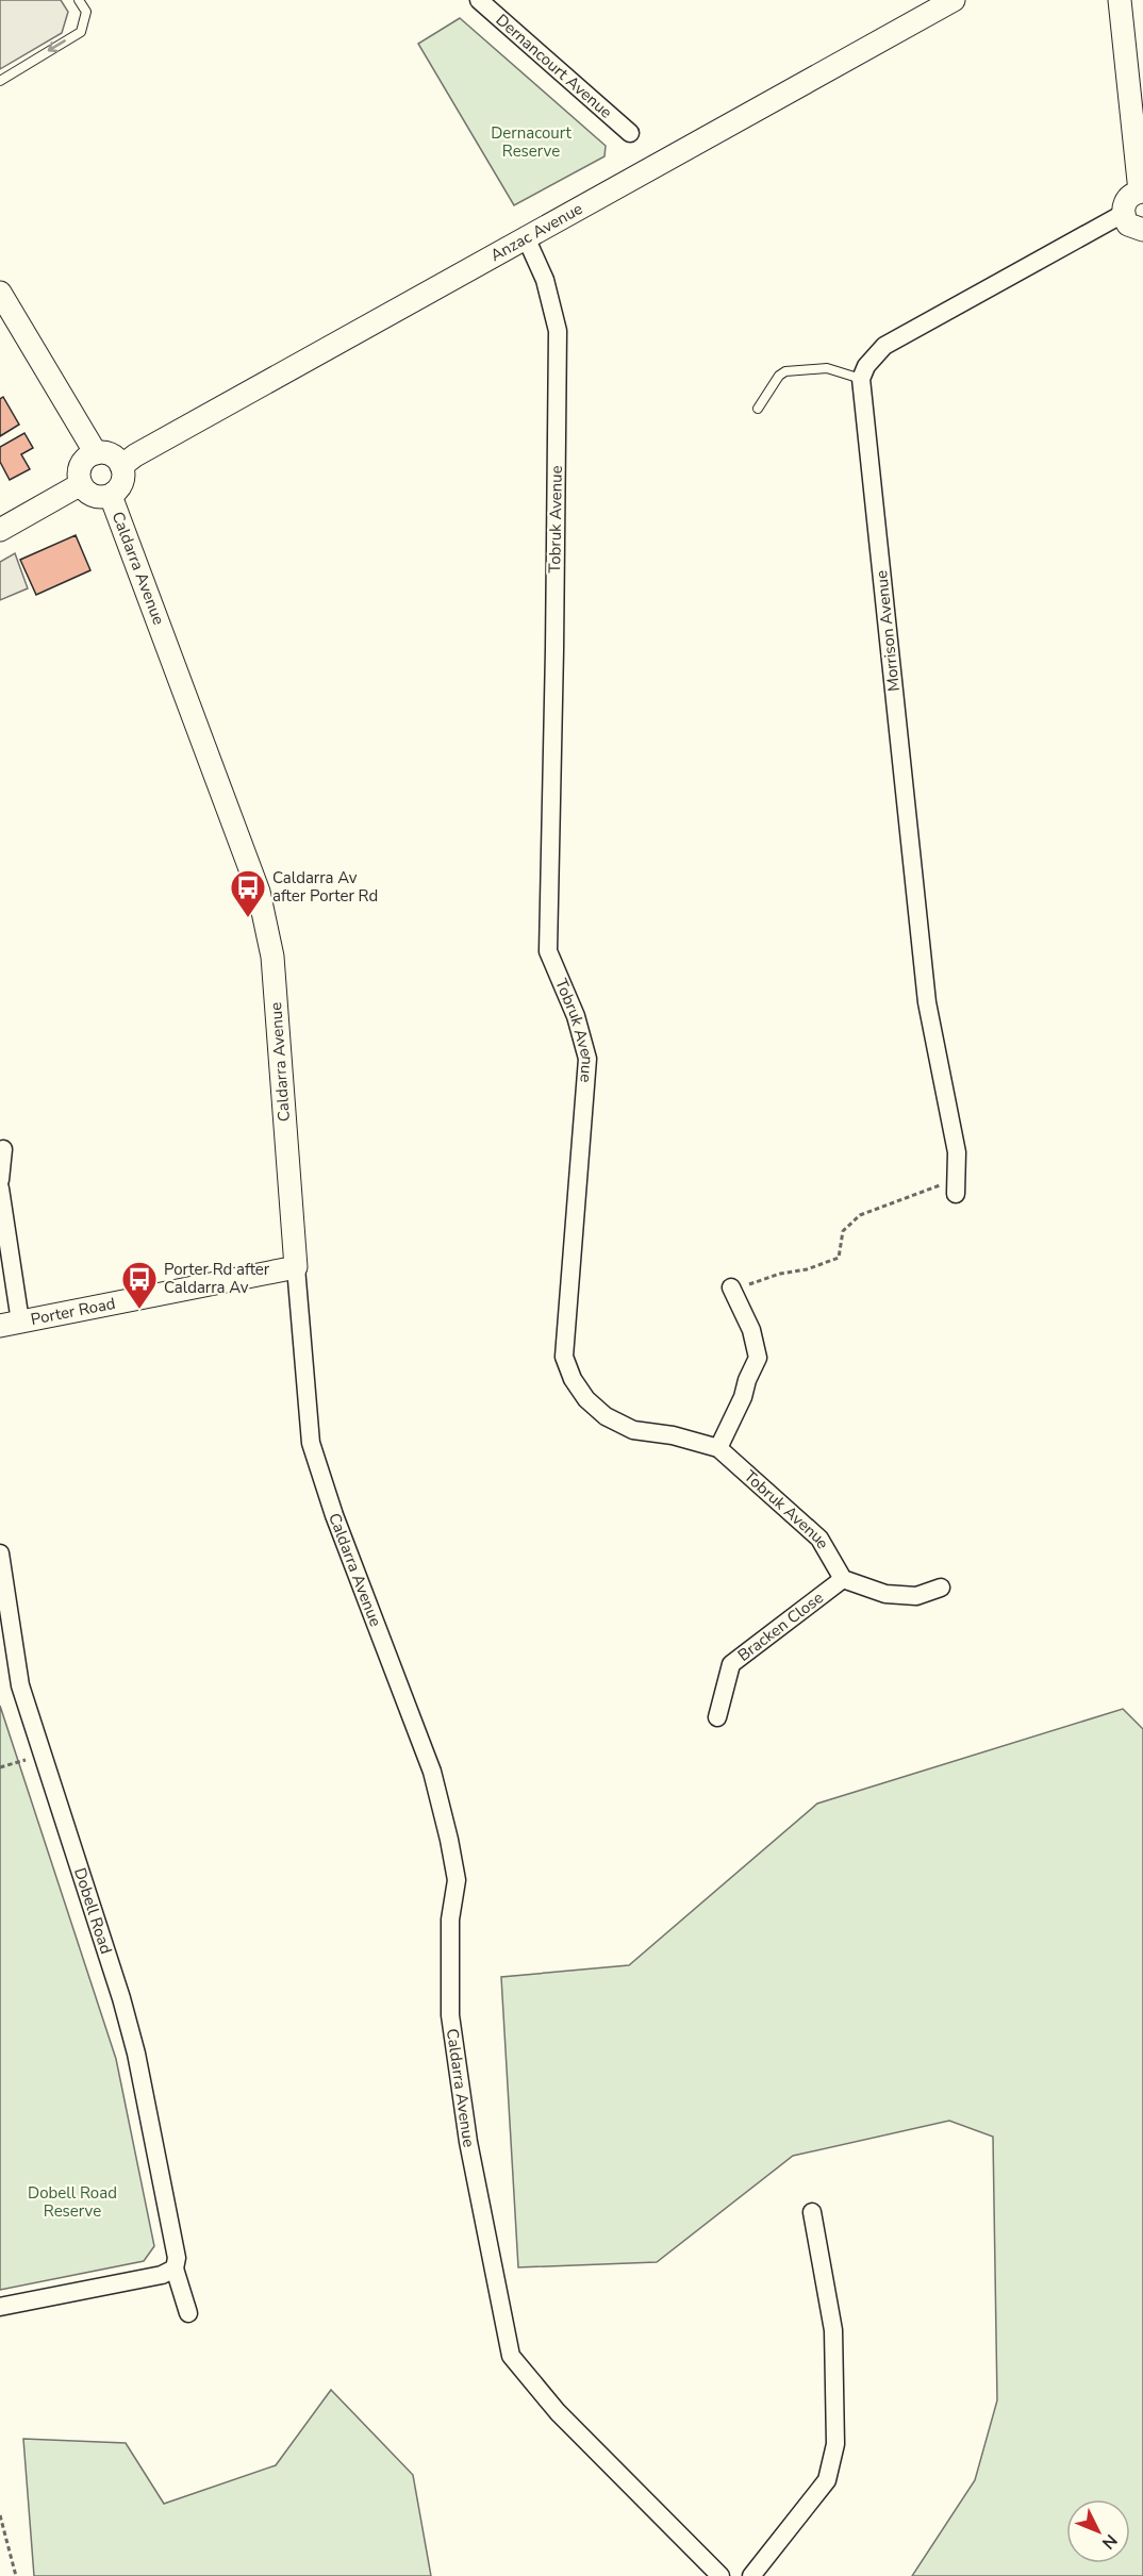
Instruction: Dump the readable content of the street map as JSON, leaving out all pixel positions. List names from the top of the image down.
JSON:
{
  "streets": {
    "street": [
      "Dernancourt Avenue",
      "Anzac Avenue",
      "Tobruk Avenue",
      "Caldarra Avenue",
      "Morrison Avenue",
      "Porter Road",
      "Bracken Close",
      "Dobell Road"
    ]
  },
  "crossings": [
    ["Anzac Avenue", "Tobruk Avenue"],
    ["Anzac Avenue", "Caldarra Avenue"],
    ["Tobruk Avenue", "Bracken Close"],
    ["Caldarra Avenue", "Porter Road"]
  ],
  "parks": ["Dernacourt Reserve", "Dobell Road Reserve"],
  "places": {
    "bus stop": ["Caldarra Av after Porter Rd", "Porter Rd after Caldarra Av"]
  },
  "north": "bottom right"
}
